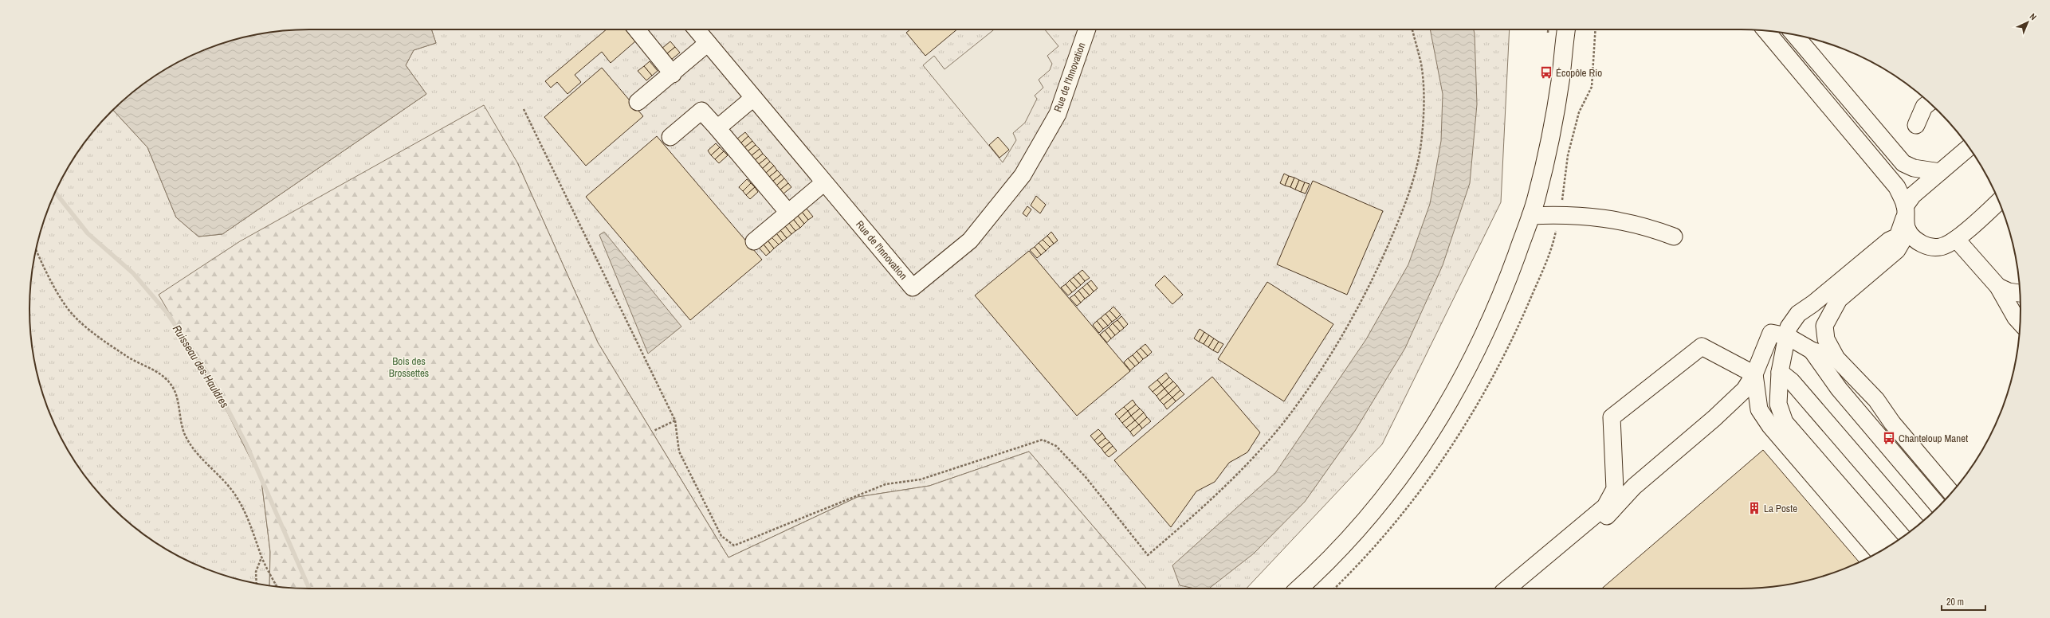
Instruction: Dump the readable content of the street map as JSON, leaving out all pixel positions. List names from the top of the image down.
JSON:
{
  "streets": {
    "street": ["Rue de l'Innovation"]
  },
  "water": ["Ruisseau des Hauldres"],
  "parks": ["Bois des Brossettes"],
  "places": {
    "bus stop": ["Écopôle Rio", "Chanteloup Manet"],
    "building": ["La Poste"]
  },
  "scale_bar": "20 m",
  "north": "top right"
}
